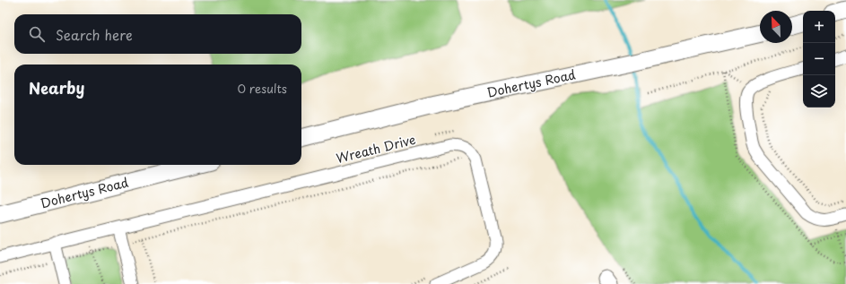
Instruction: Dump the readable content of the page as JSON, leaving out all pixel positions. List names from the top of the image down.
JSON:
{
  "streets": {
    "main road": ["Dohertys Road"],
    "street": ["Wreath Drive"]
  },
  "north": "top left",
  "page": {
    "map_buttons": ["+", "−"],
    "search": "Search here",
    "heading": ["Nearby", "0 results"]
  }
}
